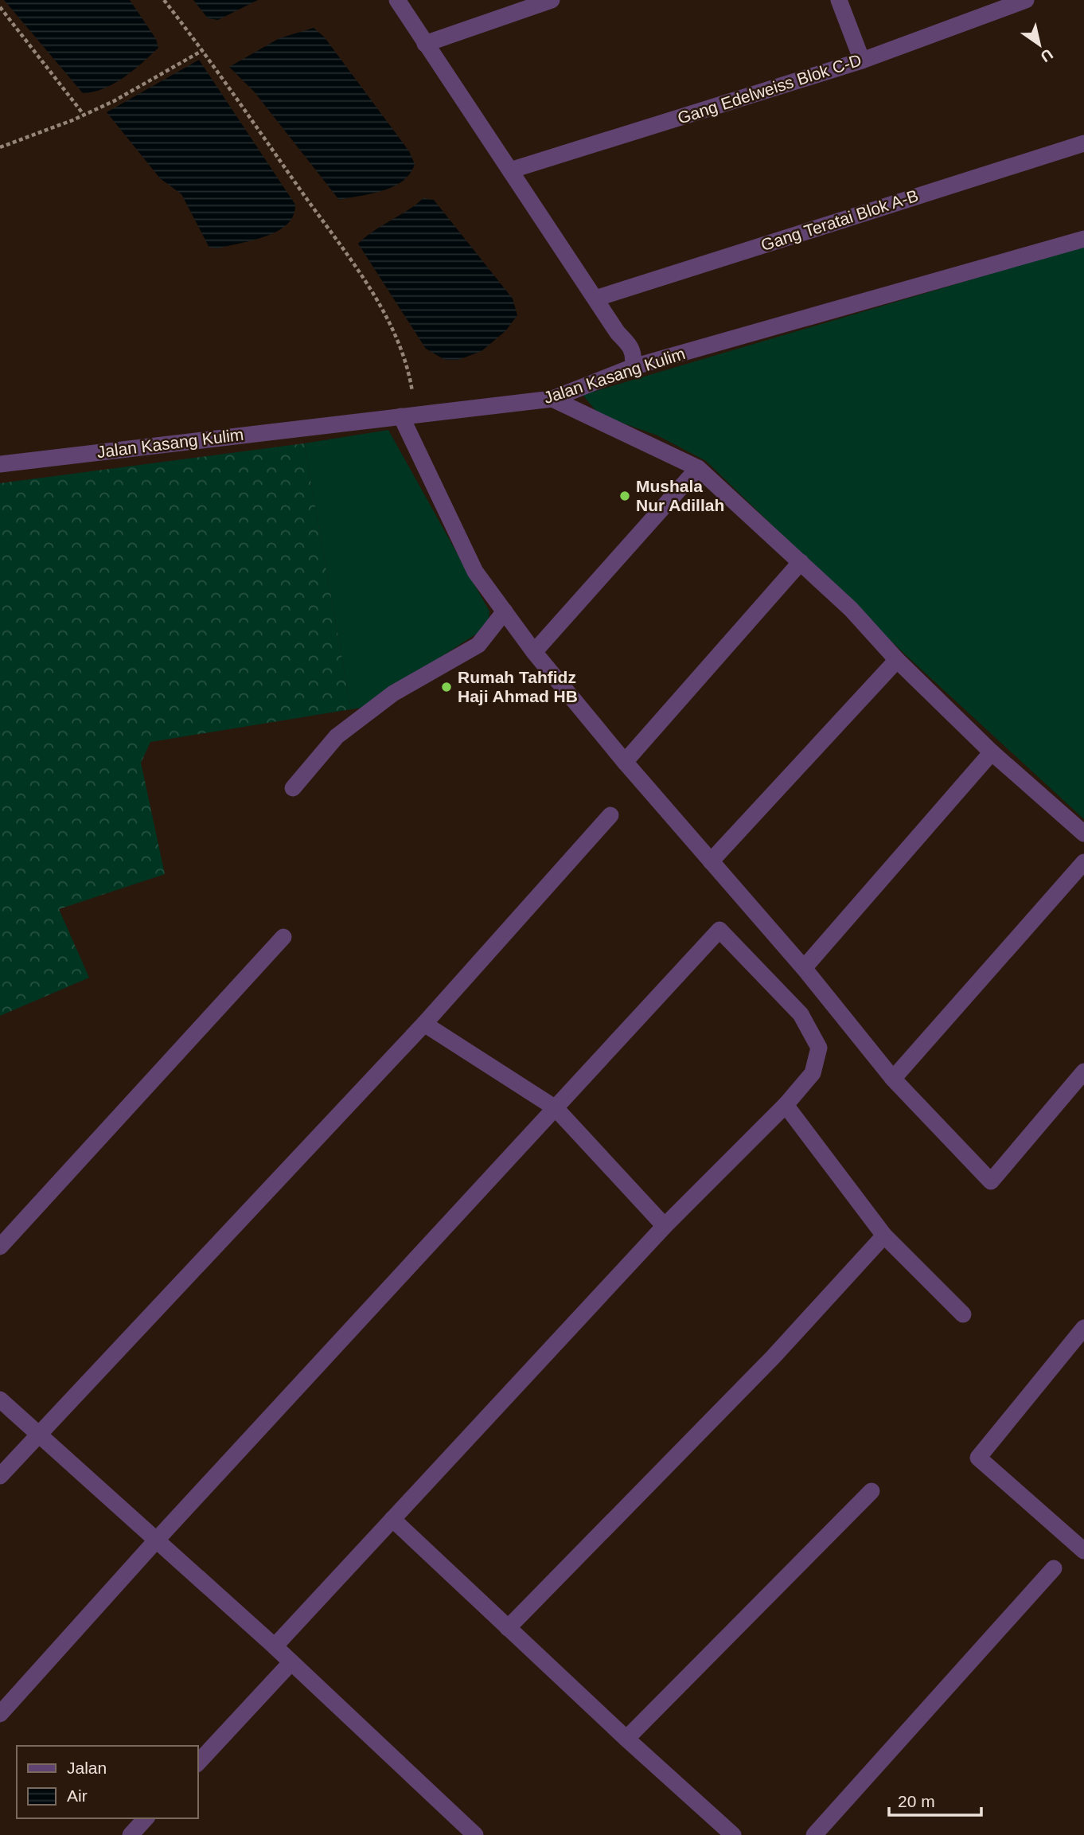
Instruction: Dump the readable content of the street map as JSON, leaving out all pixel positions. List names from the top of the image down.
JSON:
{
  "streets": {
    "street": ["Gang Edelweiss Blok C-D", "Gang Teratai Blok A-B", "Jalan Kasang Kulim"]
  },
  "places": ["Mushala Nur Adillah", "Rumah Tahfidz Haji Ahmad HB"],
  "legend": ["Jalan", "Air"],
  "scale_bar": "20 m",
  "north": "bottom right"
}
